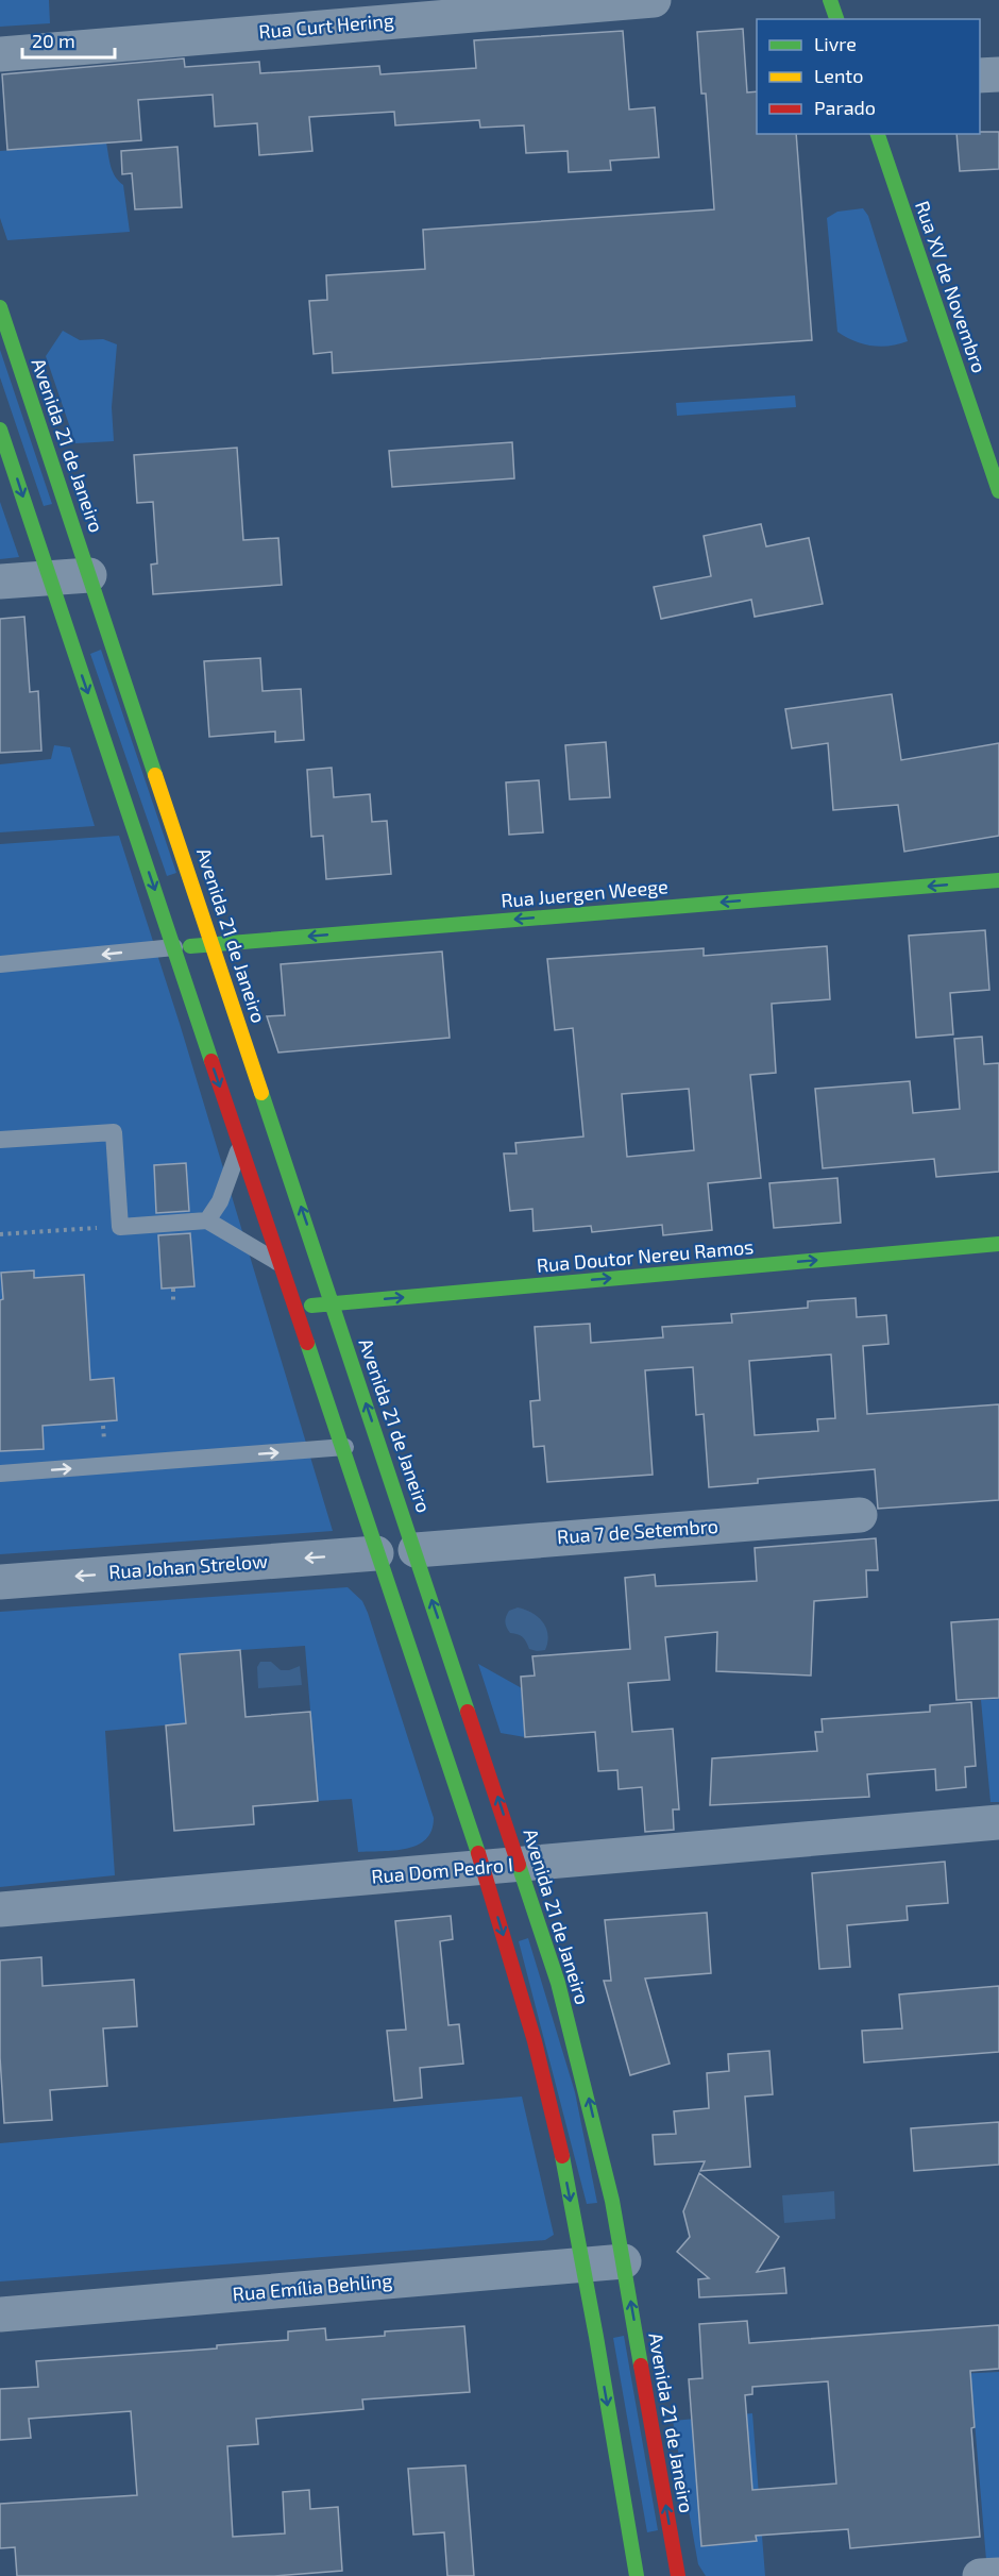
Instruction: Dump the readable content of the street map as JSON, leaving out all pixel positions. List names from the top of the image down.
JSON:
{
  "streets": {
    "main road": [
      "Rua XV de Novembro",
      "Avenida 21 de Janeiro",
      "Rua Juergen Weege",
      "Rua Doutor Nereu Ramos"
    ],
    "street": [
      "Rua Curt Hering",
      "Rua 7 de Setembro",
      "Rua Johan Strelow",
      "Rua Dom Pedro I",
      "Rua Emília Behling"
    ]
  },
  "crossings": [
    ["Avenida 21 de Janeiro", "Rua Juergen Weege"],
    ["Avenida 21 de Janeiro", "Rua Doutor Nereu Ramos"],
    ["Avenida 21 de Janeiro", "Rua 7 de Setembro"],
    ["Avenida 21 de Janeiro", "Rua Dom Pedro I"],
    ["Avenida 21 de Janeiro", "Rua Emília Behling"]
  ],
  "one_way": ["Rua Juergen Weege", "Rua Doutor Nereu Ramos", "Rua Johan Strelow"],
  "legend": ["Livre", "Lento", "Parado"],
  "scale_bar": "20 m"
}
